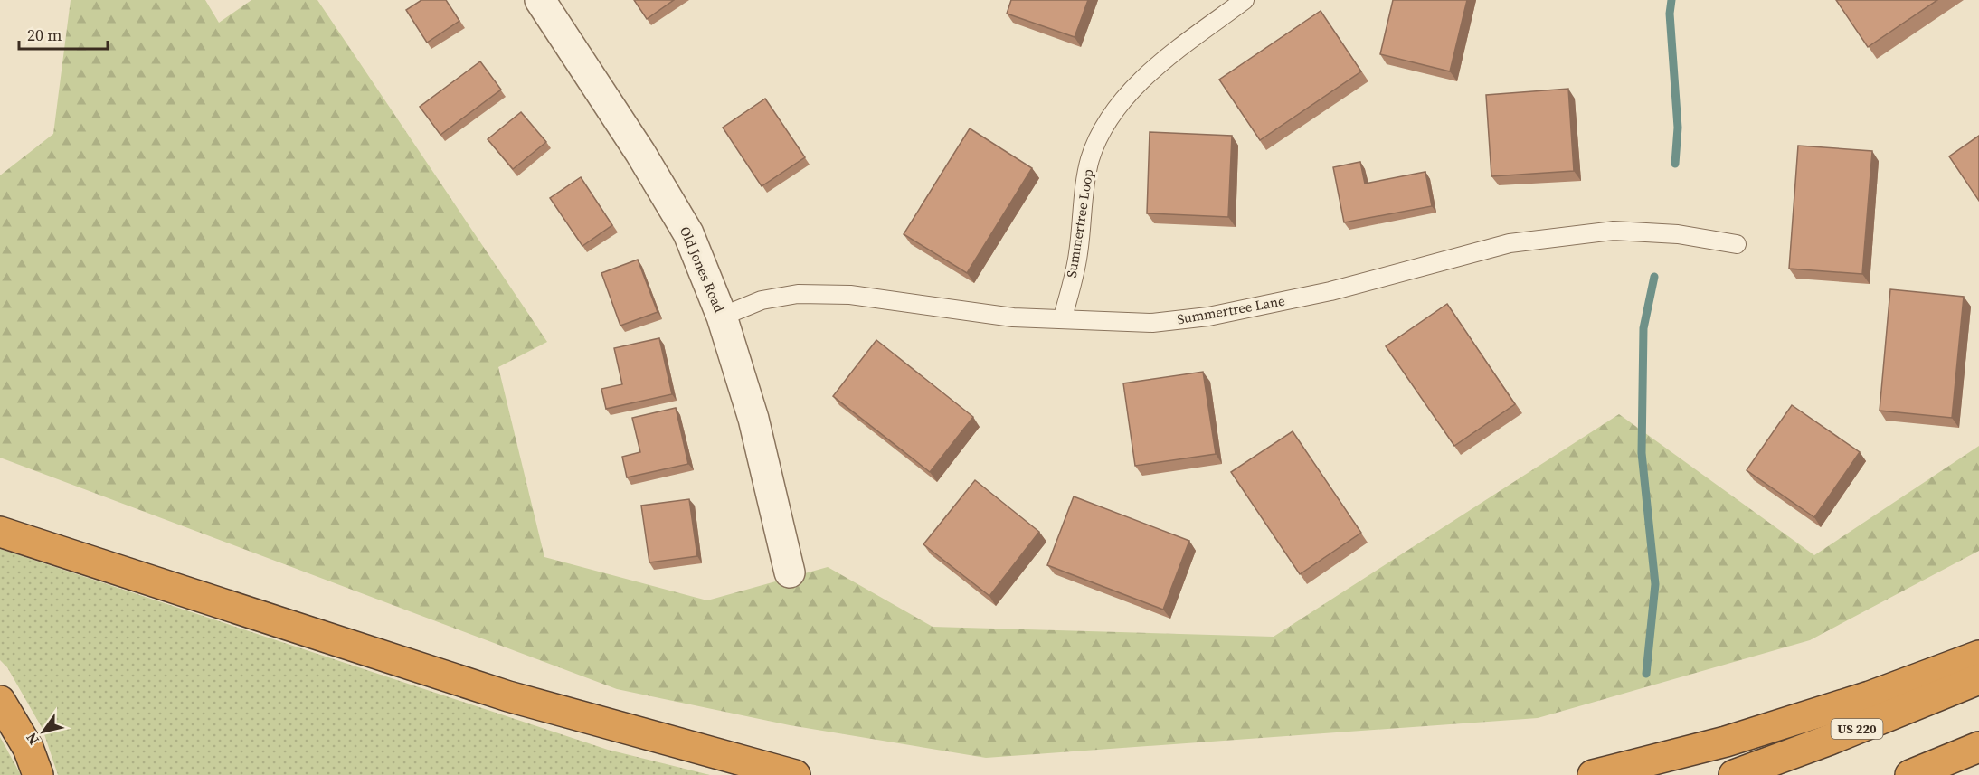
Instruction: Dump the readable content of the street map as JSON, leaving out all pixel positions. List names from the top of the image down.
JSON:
{
  "streets": {
    "highway": ["US 220"],
    "street": ["Old Jones Road"],
    "lane": ["Summertree Loop", "Summertree Lane"]
  },
  "crossings": [
    ["Summertree Loop", "Summertree Lane"],
    ["Old Jones Road", "Summertree Lane"]
  ],
  "scale_bar": "20 m",
  "north": "bottom left"
}
